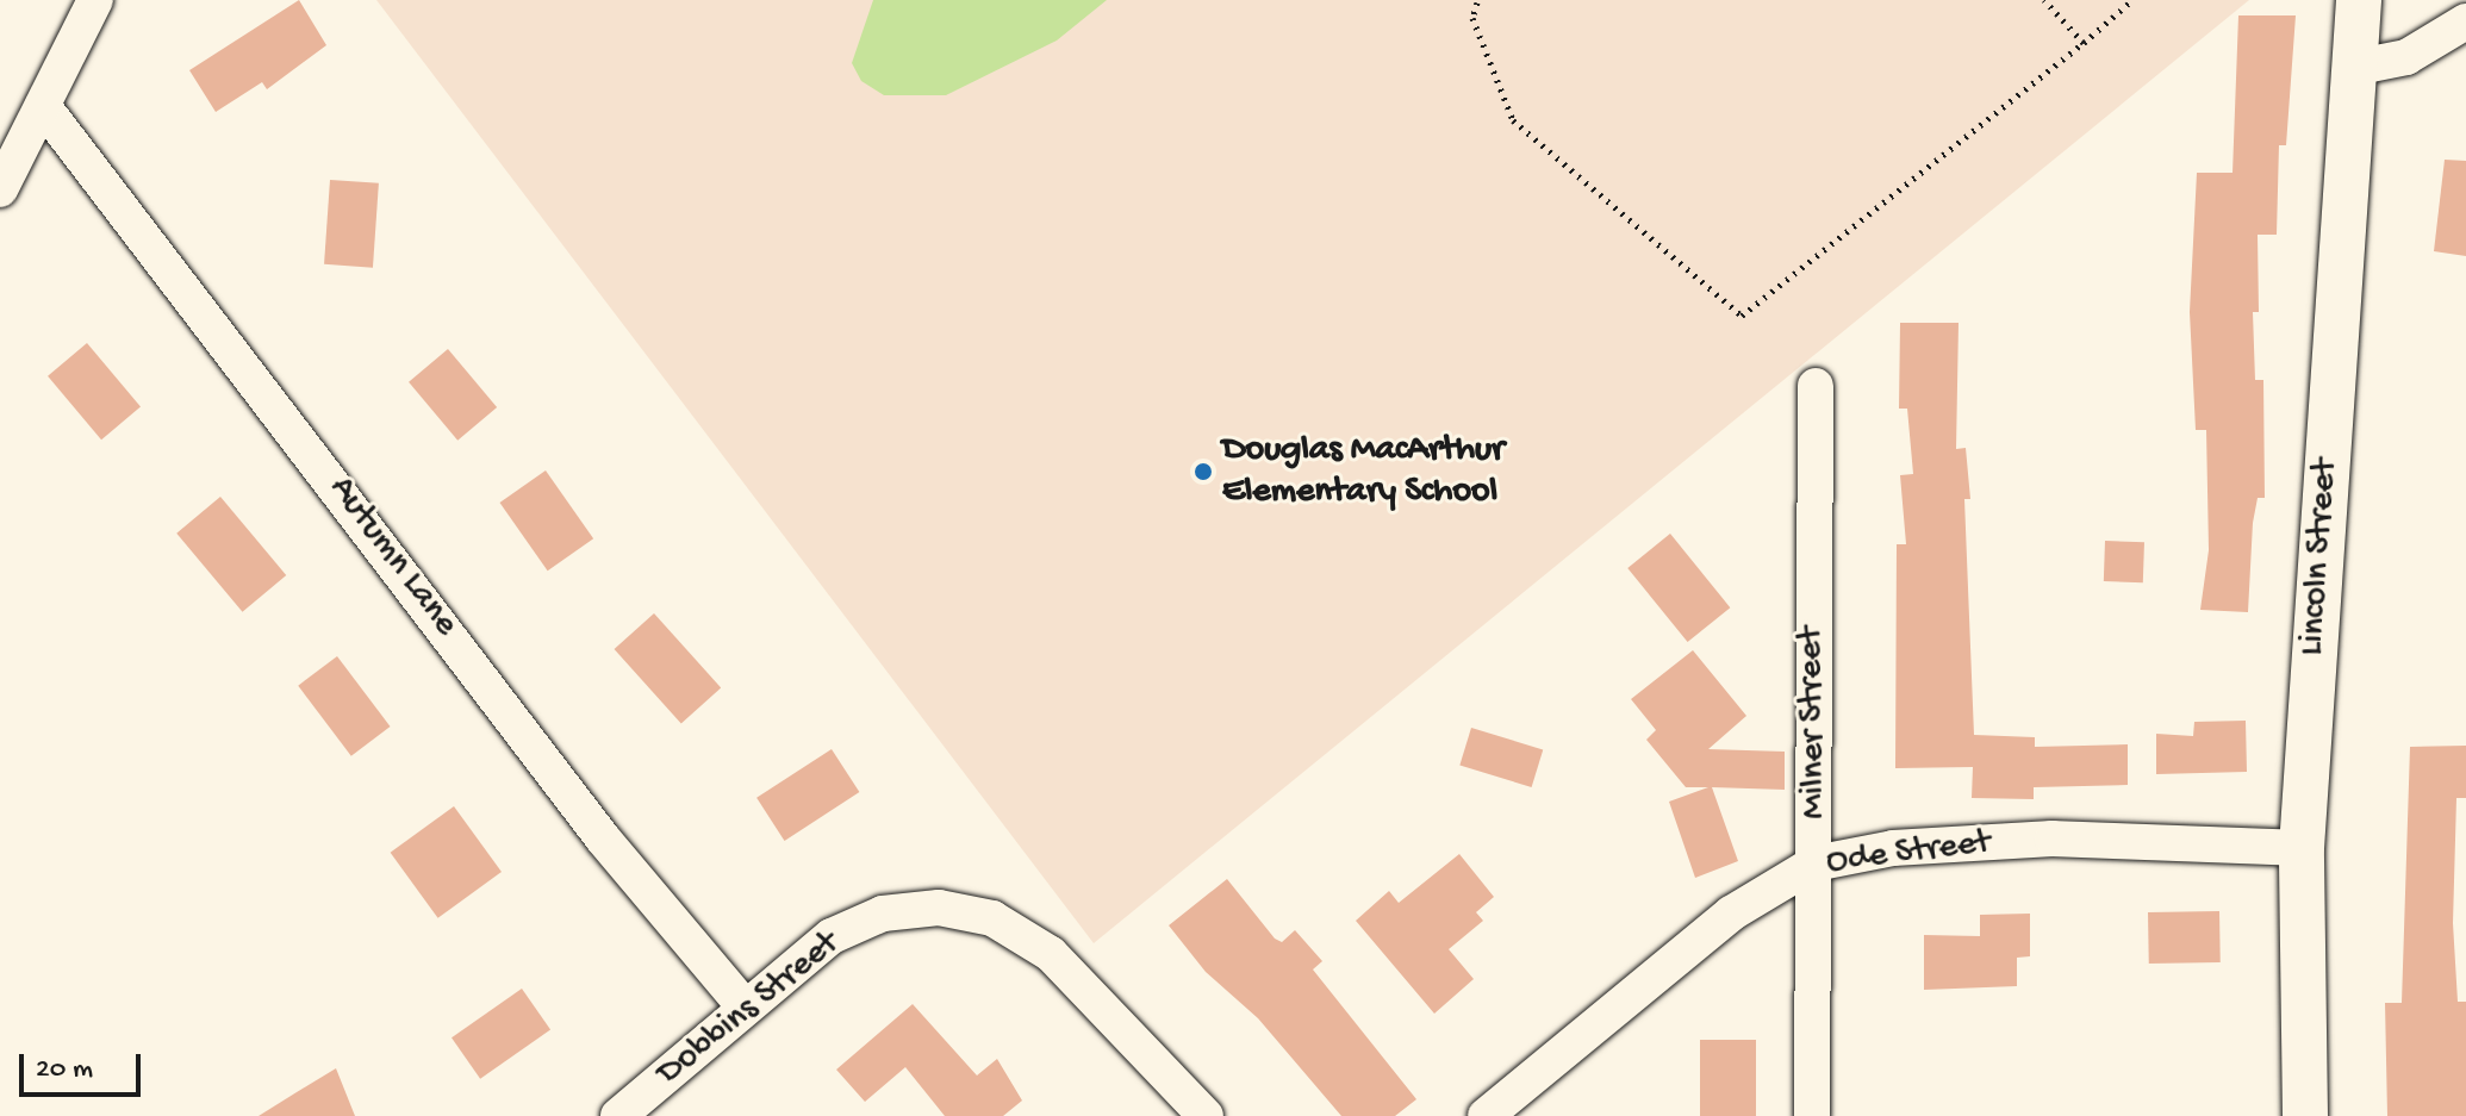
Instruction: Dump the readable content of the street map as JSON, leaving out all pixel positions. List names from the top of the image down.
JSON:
{
  "streets": {
    "street": [
      "Autumn Lane",
      "Lincoln Street",
      "Milner Street",
      "Ode Street",
      "Dobbins Street"
    ]
  },
  "crossings": [
    ["Autumn Lane", "Dobbins Street"],
    ["Lincoln Street", "Ode Street"],
    ["Milner Street", "Ode Street"]
  ],
  "places": ["Douglas MacArthur Elementary School"],
  "scale_bar": "20 m"
}
